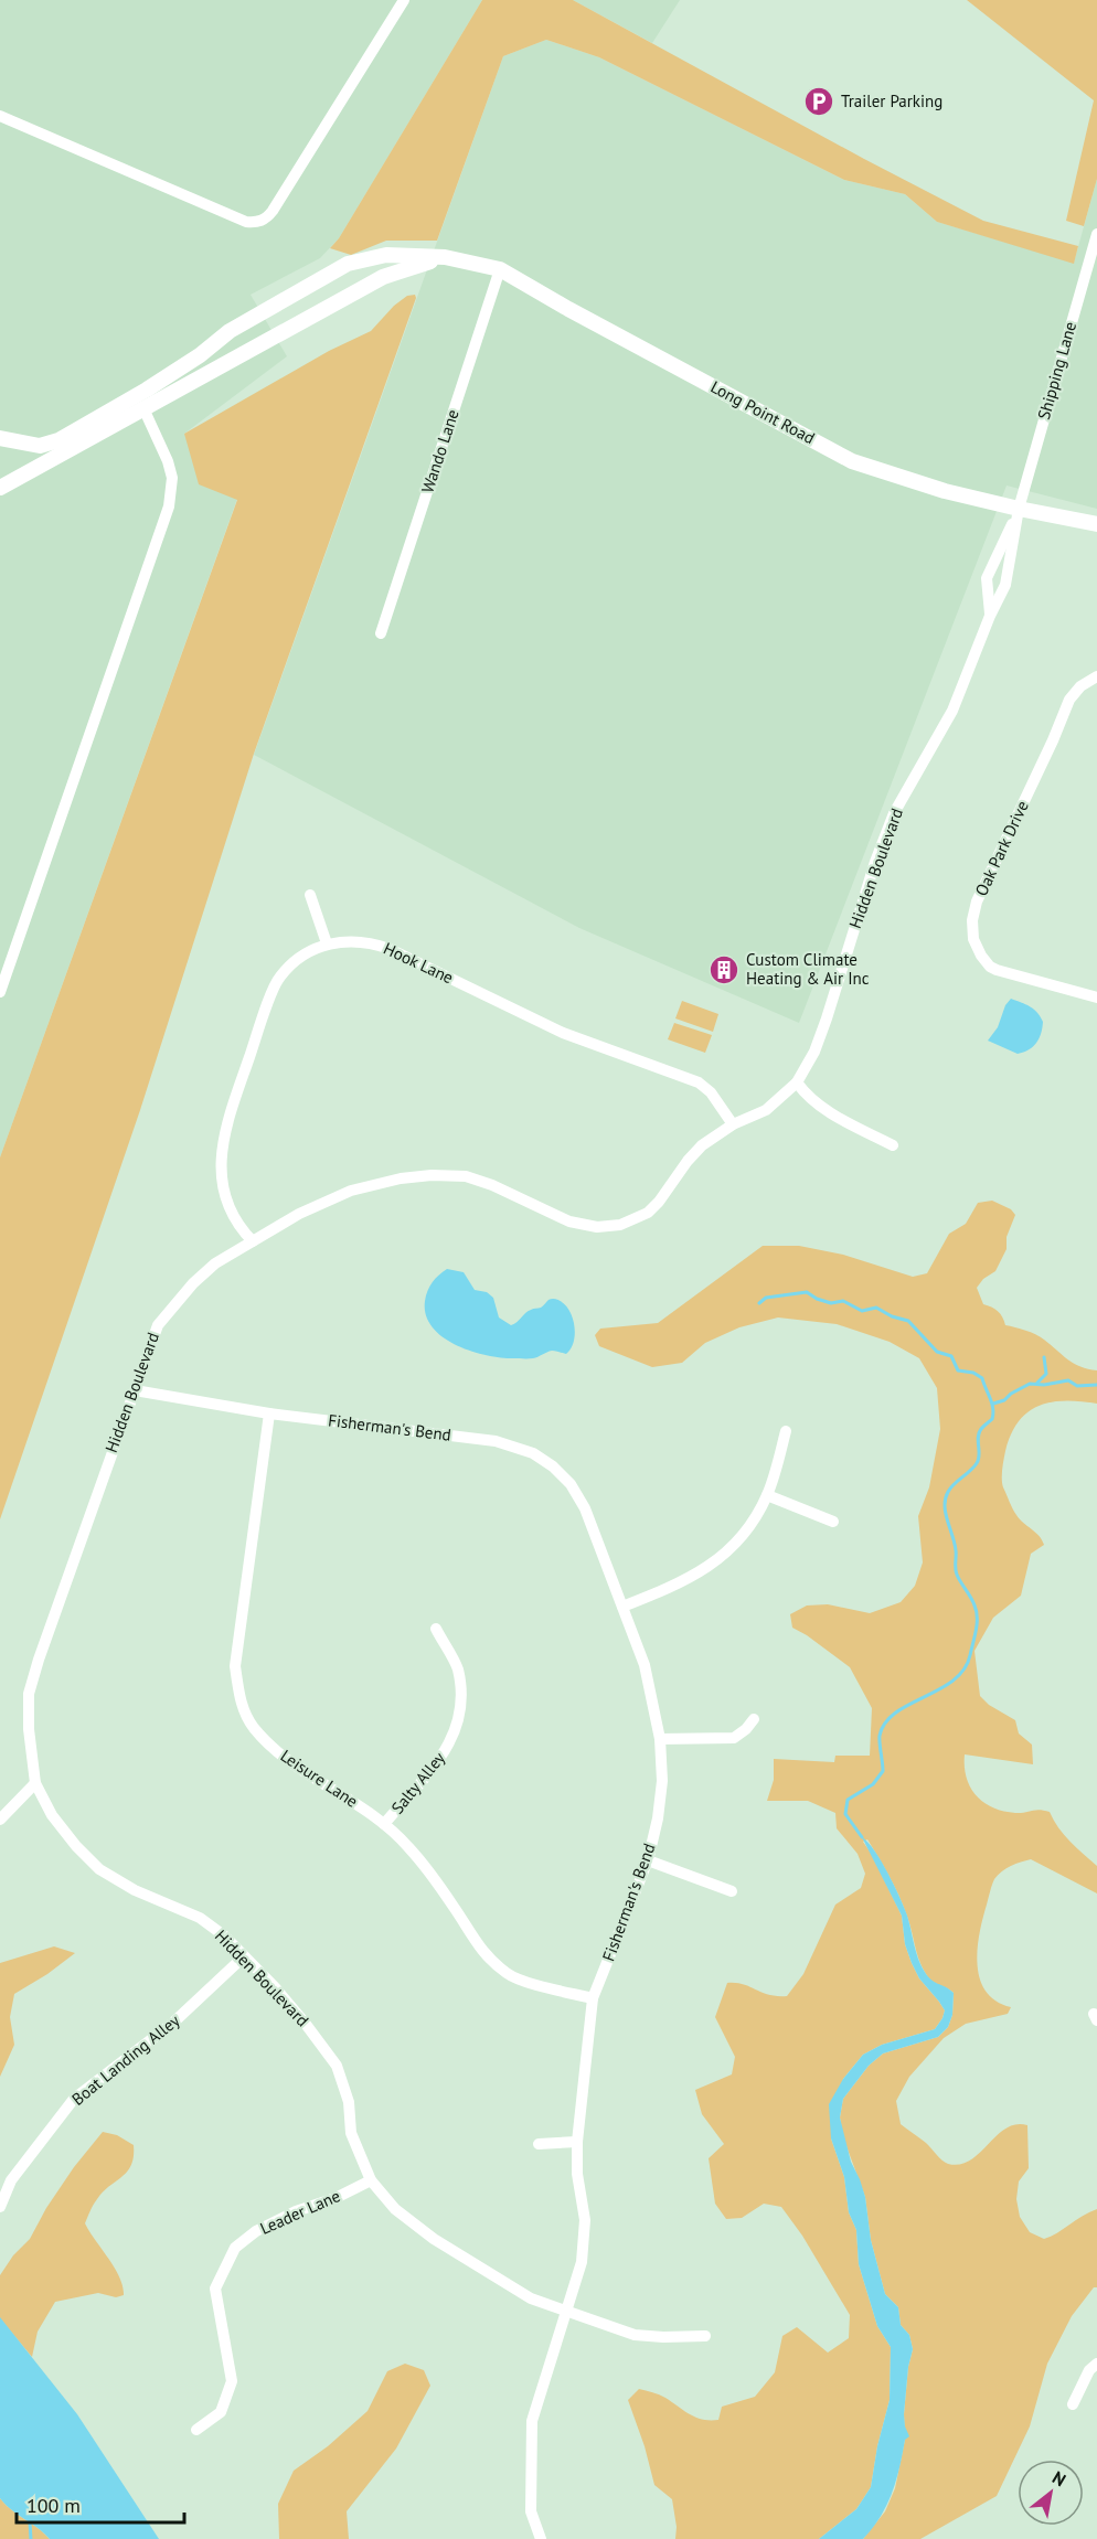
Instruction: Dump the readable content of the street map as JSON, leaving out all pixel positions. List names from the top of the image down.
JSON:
{
  "streets": {
    "main road": ["Long Point Road"],
    "street": [
      "Shipping Lane",
      "Wando Lane",
      "Oak Park Drive",
      "Hidden Boulevard",
      "Hook Lane",
      "Fisherman's Bend",
      "Leisure Lane",
      "Salty Alley",
      "Boat Landing Alley",
      "Leader Lane"
    ]
  },
  "crossings": [
    ["Shipping Lane", "Long Point Road"],
    ["Shipping Lane", "Hidden Boulevard"],
    ["Long Point Road", "Wando Lane"],
    ["Long Point Road", "Hidden Boulevard"],
    ["Hidden Boulevard", "Hook Lane"],
    ["Hidden Boulevard", "Fisherman's Bend"],
    ["Hidden Boulevard", "Boat Landing Alley"],
    ["Hidden Boulevard", "Leader Lane"],
    ["Fisherman's Bend", "Leisure Lane"],
    ["Leisure Lane", "Salty Alley"]
  ],
  "places": {
    "parking": ["Trailer Parking"],
    "building": ["Custom Climate Heating & Air Inc"]
  },
  "scale_bar": "100 m",
  "north": "top right"
}
